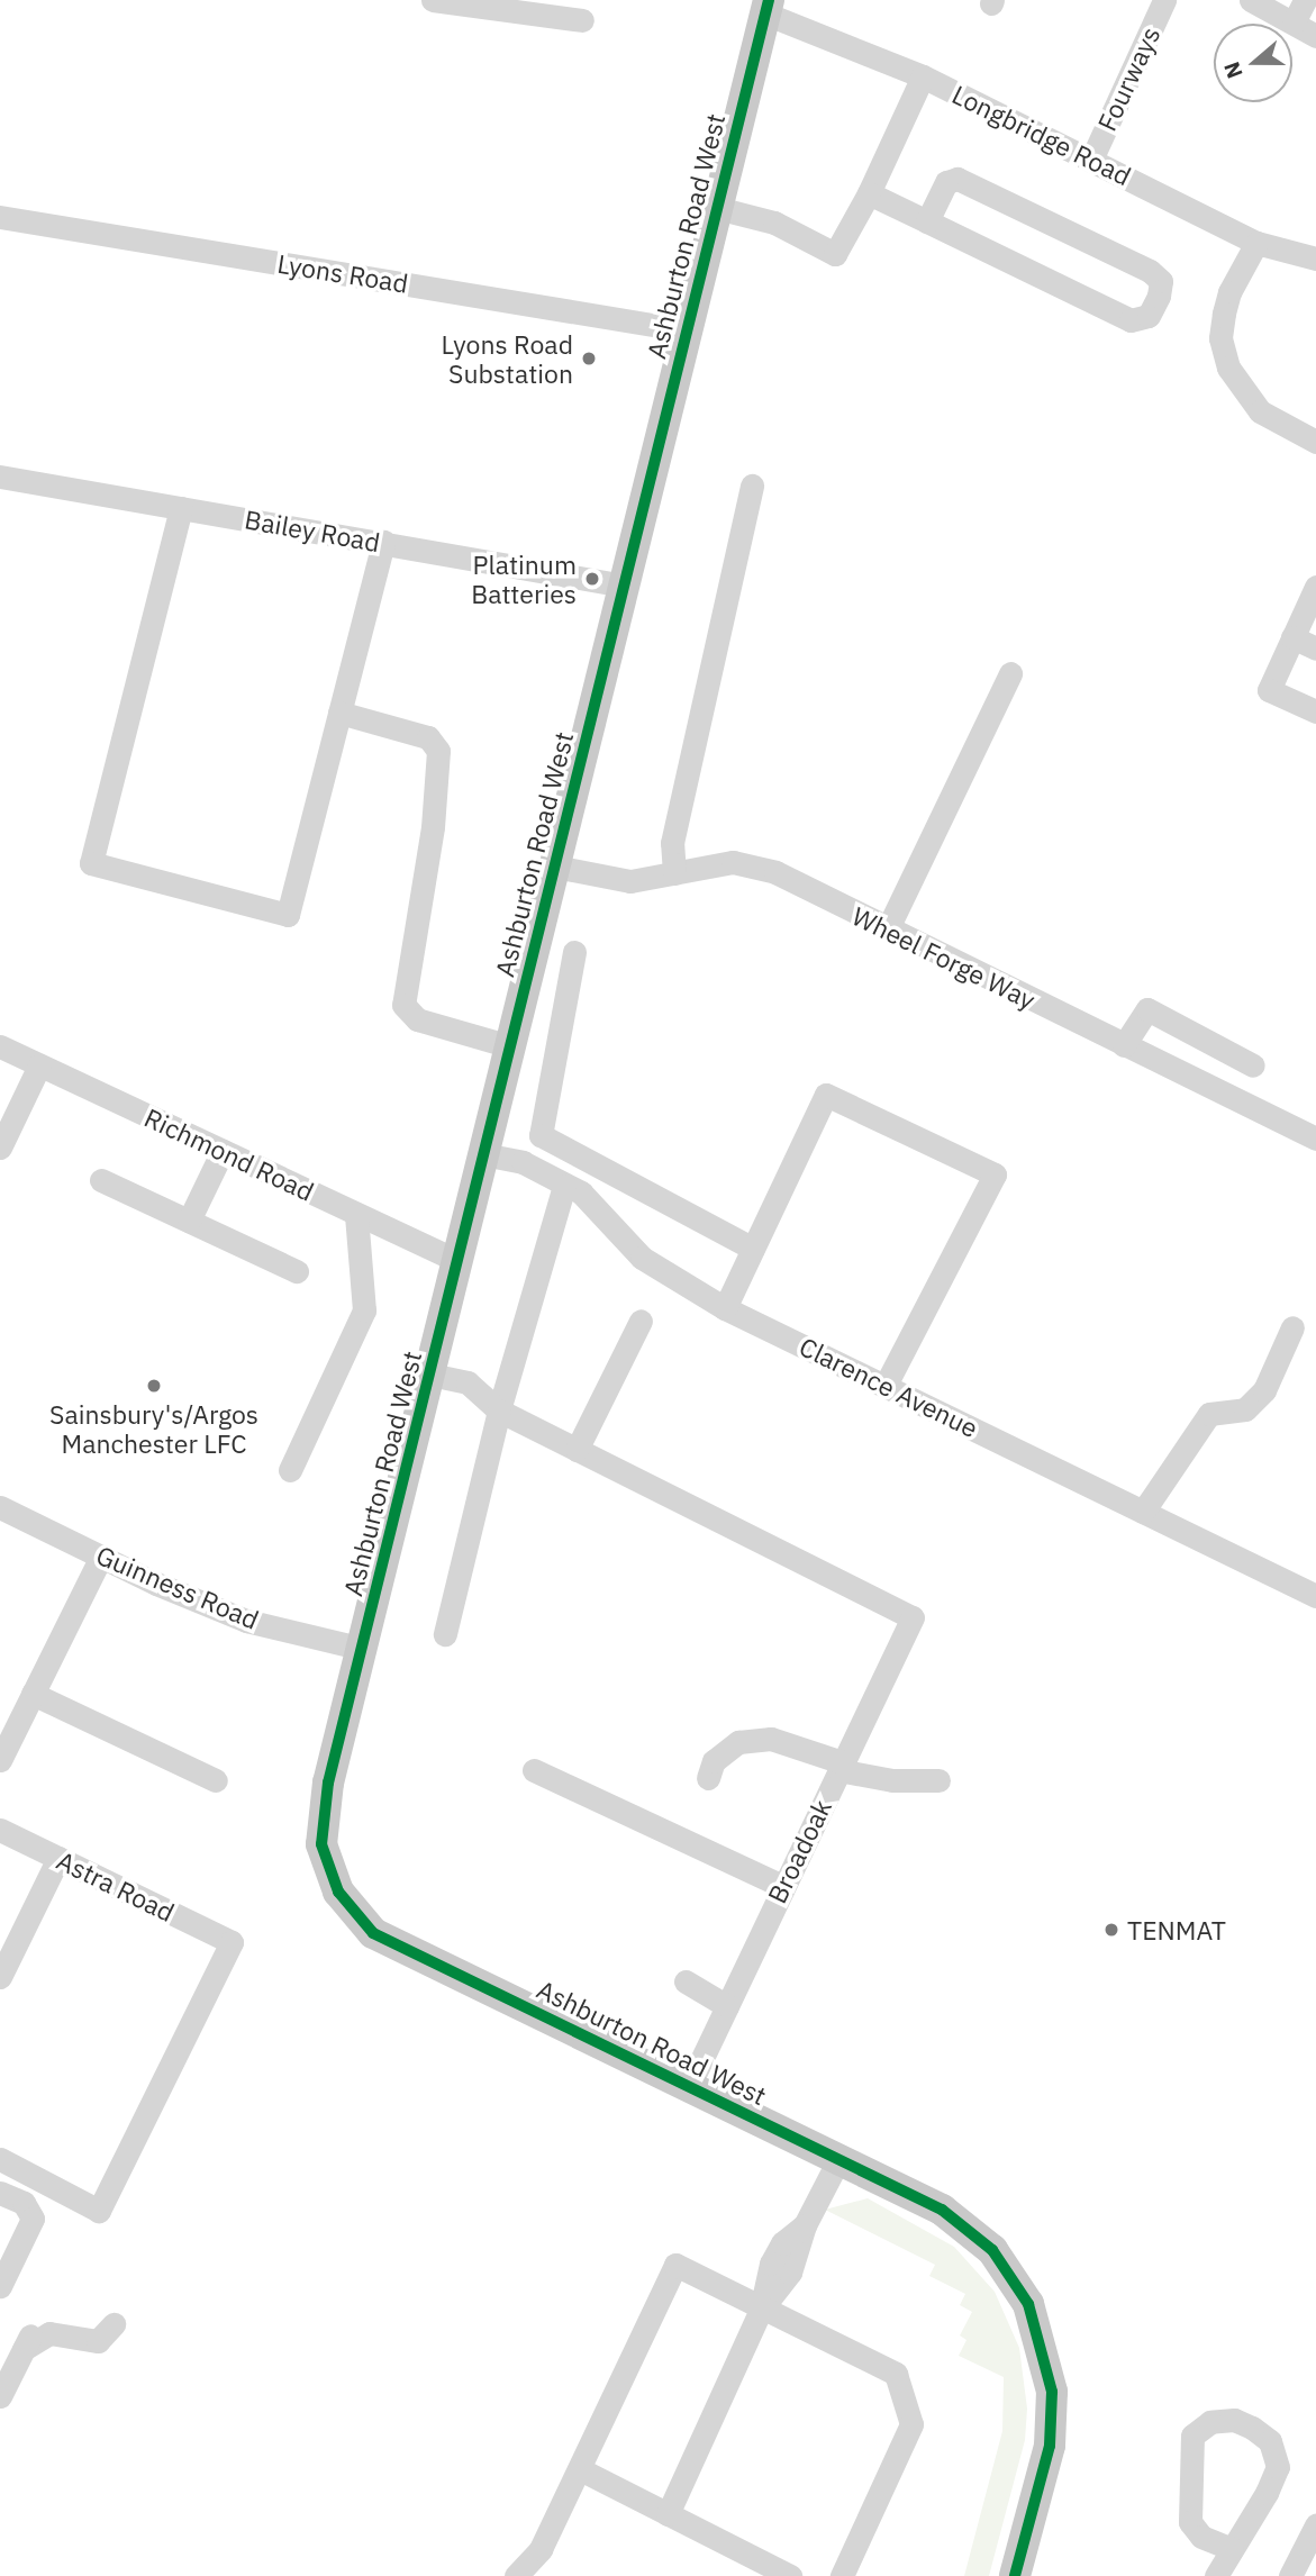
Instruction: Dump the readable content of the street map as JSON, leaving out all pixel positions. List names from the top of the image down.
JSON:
{
  "streets": {
    "main road": ["Ashburton Road West"],
    "street": [
      "Fourways",
      "Longbridge Road",
      "Lyons Road",
      "Bailey Road",
      "Wheel Forge Way",
      "Richmond Road",
      "Clarence Avenue",
      "Guinness Road",
      "Broadoak",
      "Astra Road"
    ]
  },
  "crossings": [
    ["Fourways", "Longbridge Road"],
    ["Longbridge Road", "Ashburton Road West"],
    ["Ashburton Road West", "Lyons Road"],
    ["Ashburton Road West", "Bailey Road"],
    ["Ashburton Road West", "Wheel Forge Way"],
    ["Ashburton Road West", "Richmond Road"],
    ["Ashburton Road West", "Clarence Avenue"],
    ["Ashburton Road West", "Guinness Road"],
    ["Ashburton Road West", "Broadoak"]
  ],
  "places": [
    "Lyons Road Substation",
    "Platinum Batteries",
    "Sainsbury's/Argos Manchester LFC",
    "TENMAT"
  ],
  "north": "left"
}
